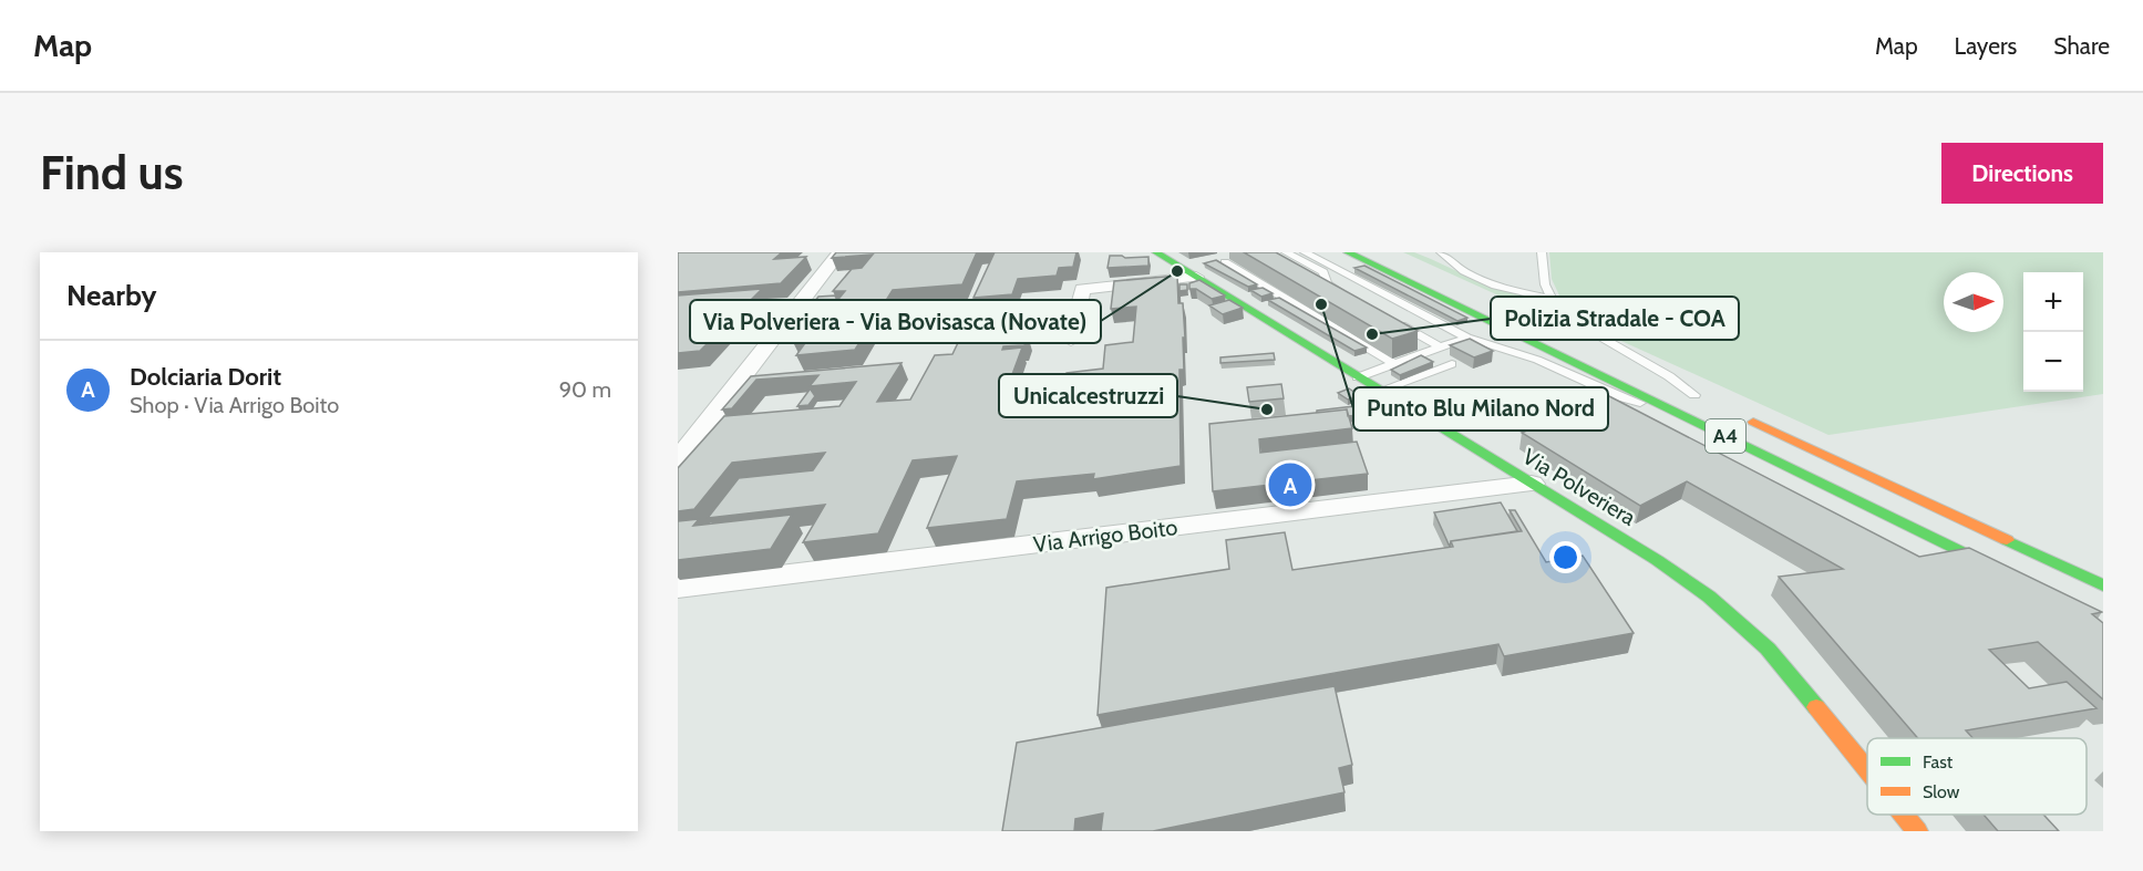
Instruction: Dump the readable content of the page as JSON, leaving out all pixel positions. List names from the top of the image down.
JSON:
{
  "streets": {
    "main road": ["A4", "Via Polveriera"],
    "street": ["Via Arrigo Boito"]
  },
  "crossings": [
    ["Via Polveriera", "Via Arrigo Boito"]
  ],
  "places": [
    "Via Polveriera - Via Bovisasca (Novate)",
    "Punto Blu Milano Nord",
    "Polizia Stradale - COA",
    "Unicalcestruzzi"
  ],
  "legend": ["Fast", "Slow"],
  "north": "right",
  "page": {
    "header": "Map",
    "nav": ["Map", "Layers", "Share"],
    "buttons": "Directions",
    "title": "Find us",
    "heading": "Nearby",
    "map_buttons": ["+", "−"],
    "list": [
      {
        "mark": "A",
        "name": "Dolciaria Dorit",
        "note": "Shop · Via Arrigo Boito",
        "value": "90 m"
      }
    ],
    "pins": "A"
  }
}
